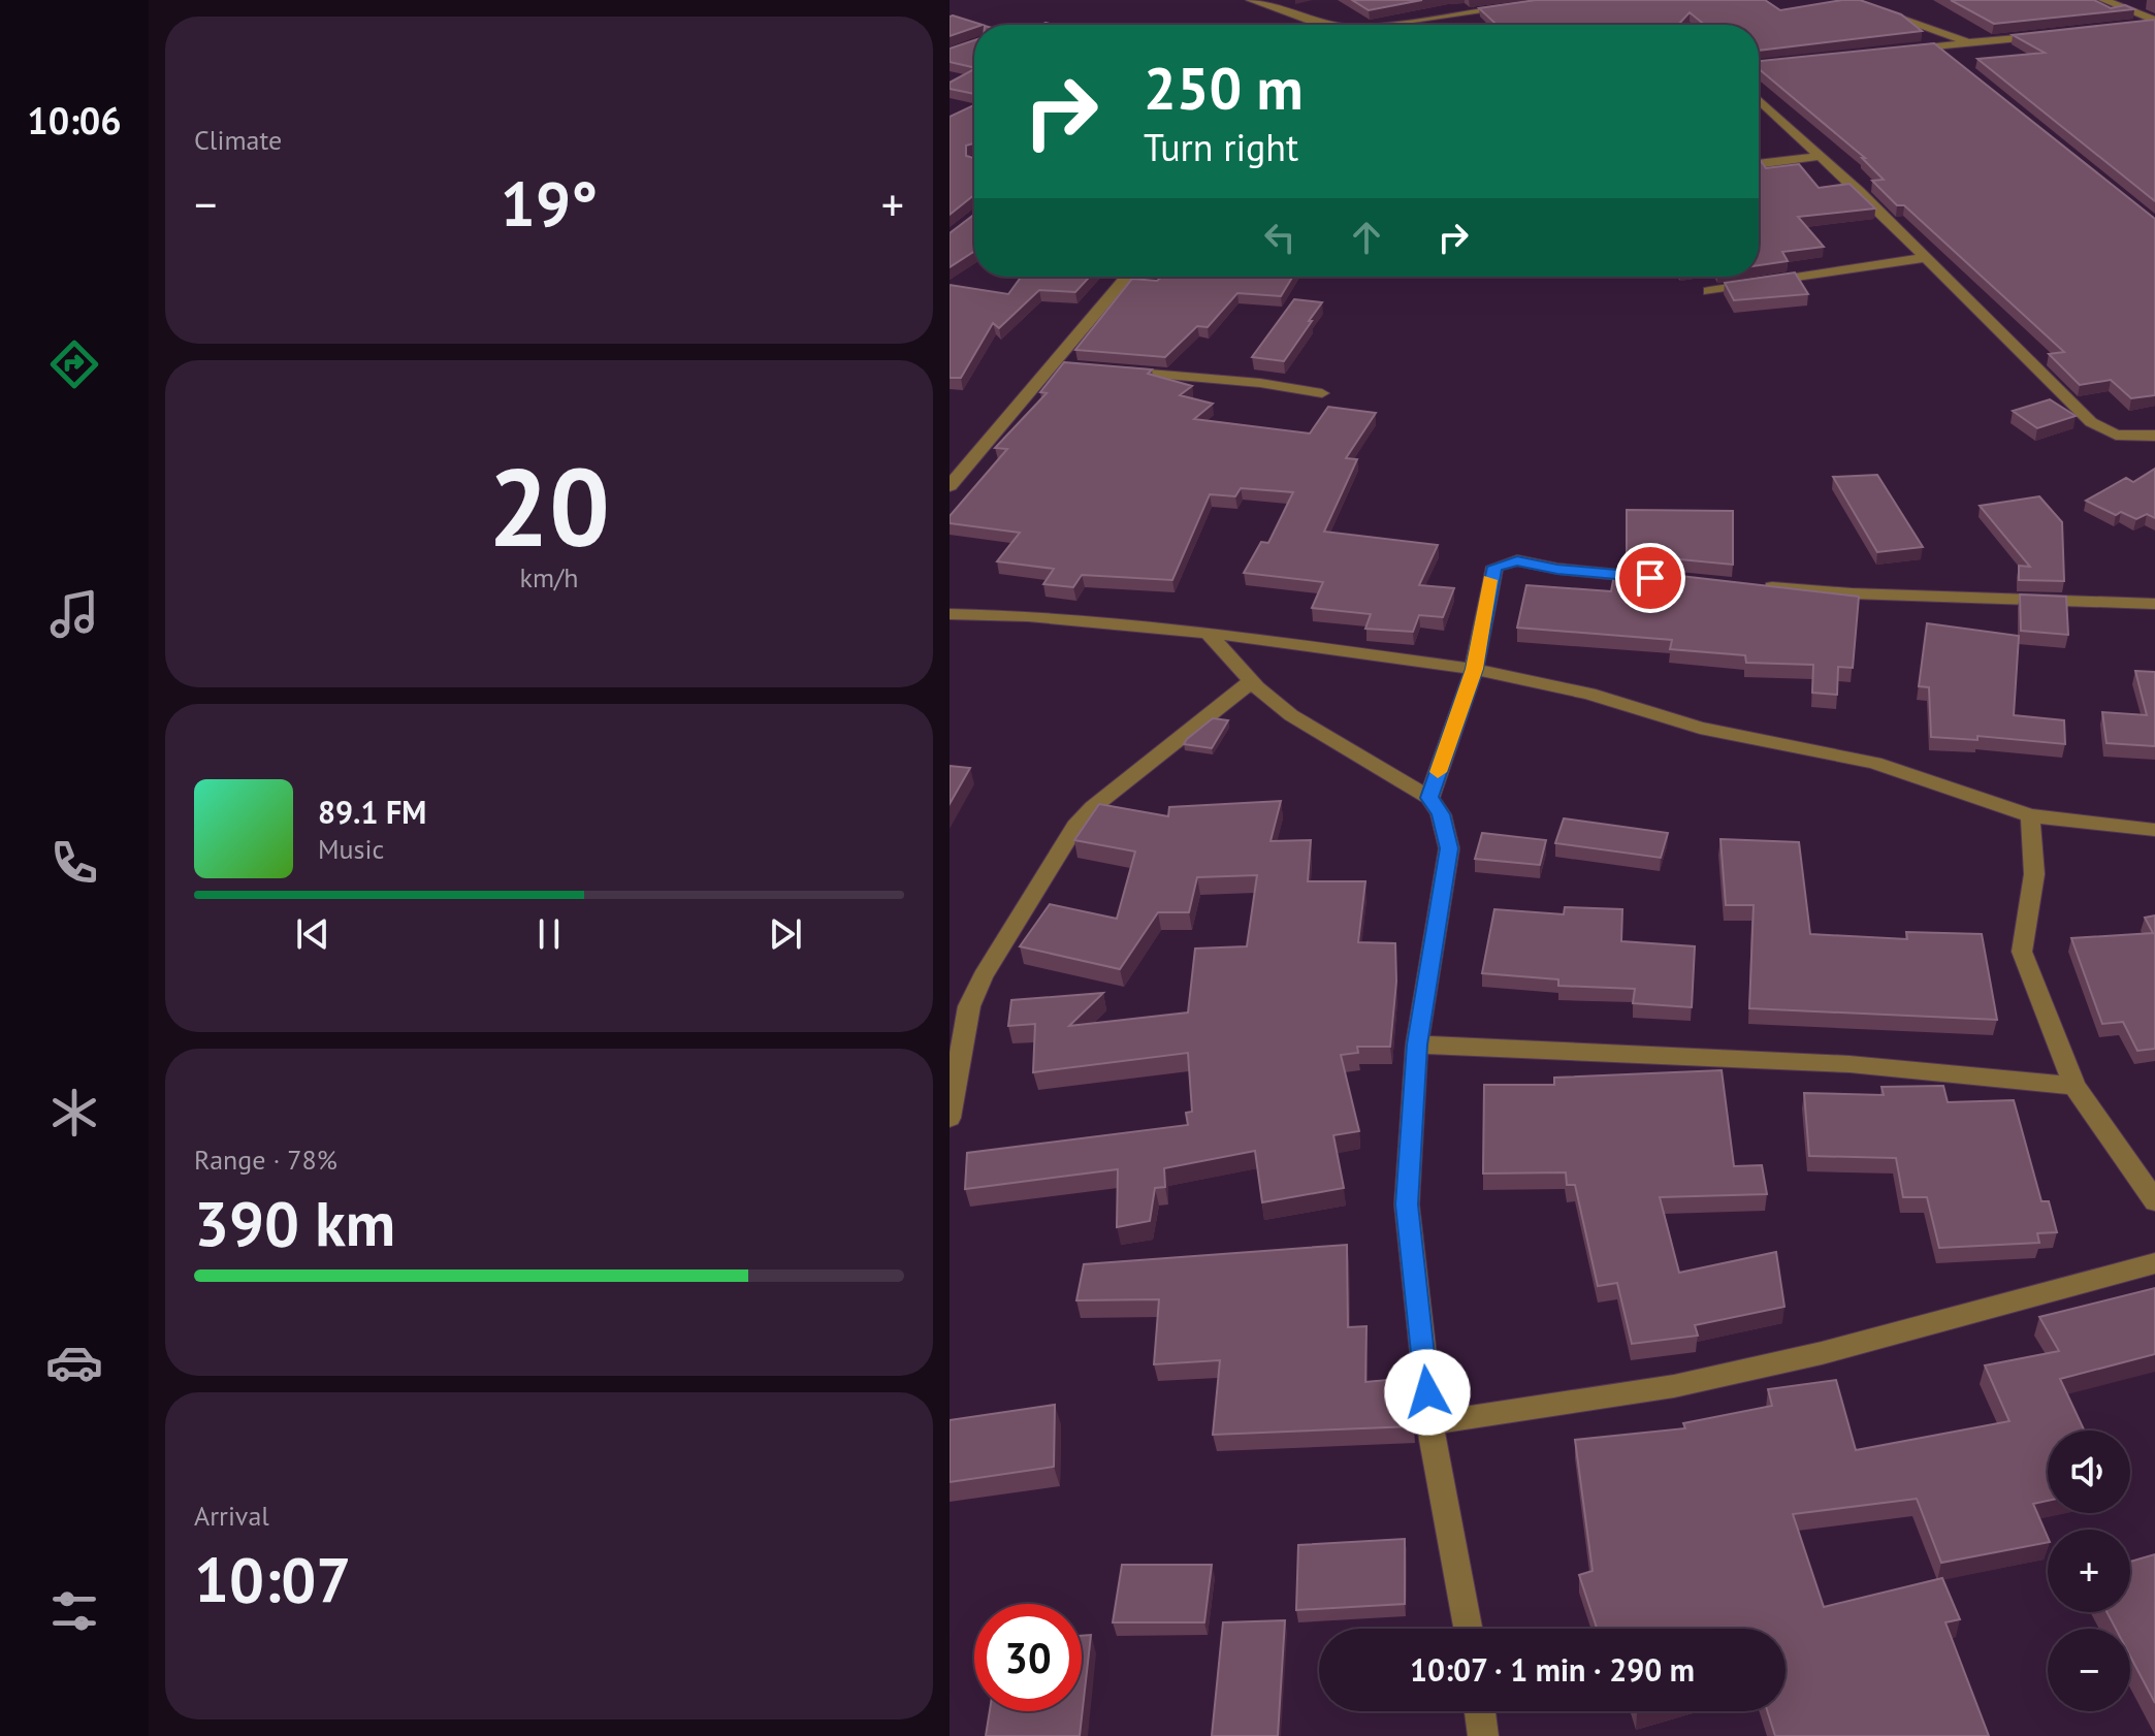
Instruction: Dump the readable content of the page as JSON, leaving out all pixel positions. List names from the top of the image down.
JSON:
{
  "page": {
    "tabs": "10:06",
    "tile": [
      "Climate",
      ["20", "km/h"],
      ["Range · 78%", "390 km"],
      ["Arrival", "10:07"]
    ],
    "turn": ["250 m", "Turn right"],
    "heat": ["−", "19°", "+"],
    "song": ["89.1 FM", "Music"],
    "map_buttons": ["+", "−"],
    "limit": "30",
    "trip": "10:07 · 1 min · 290 m"
  }
}
